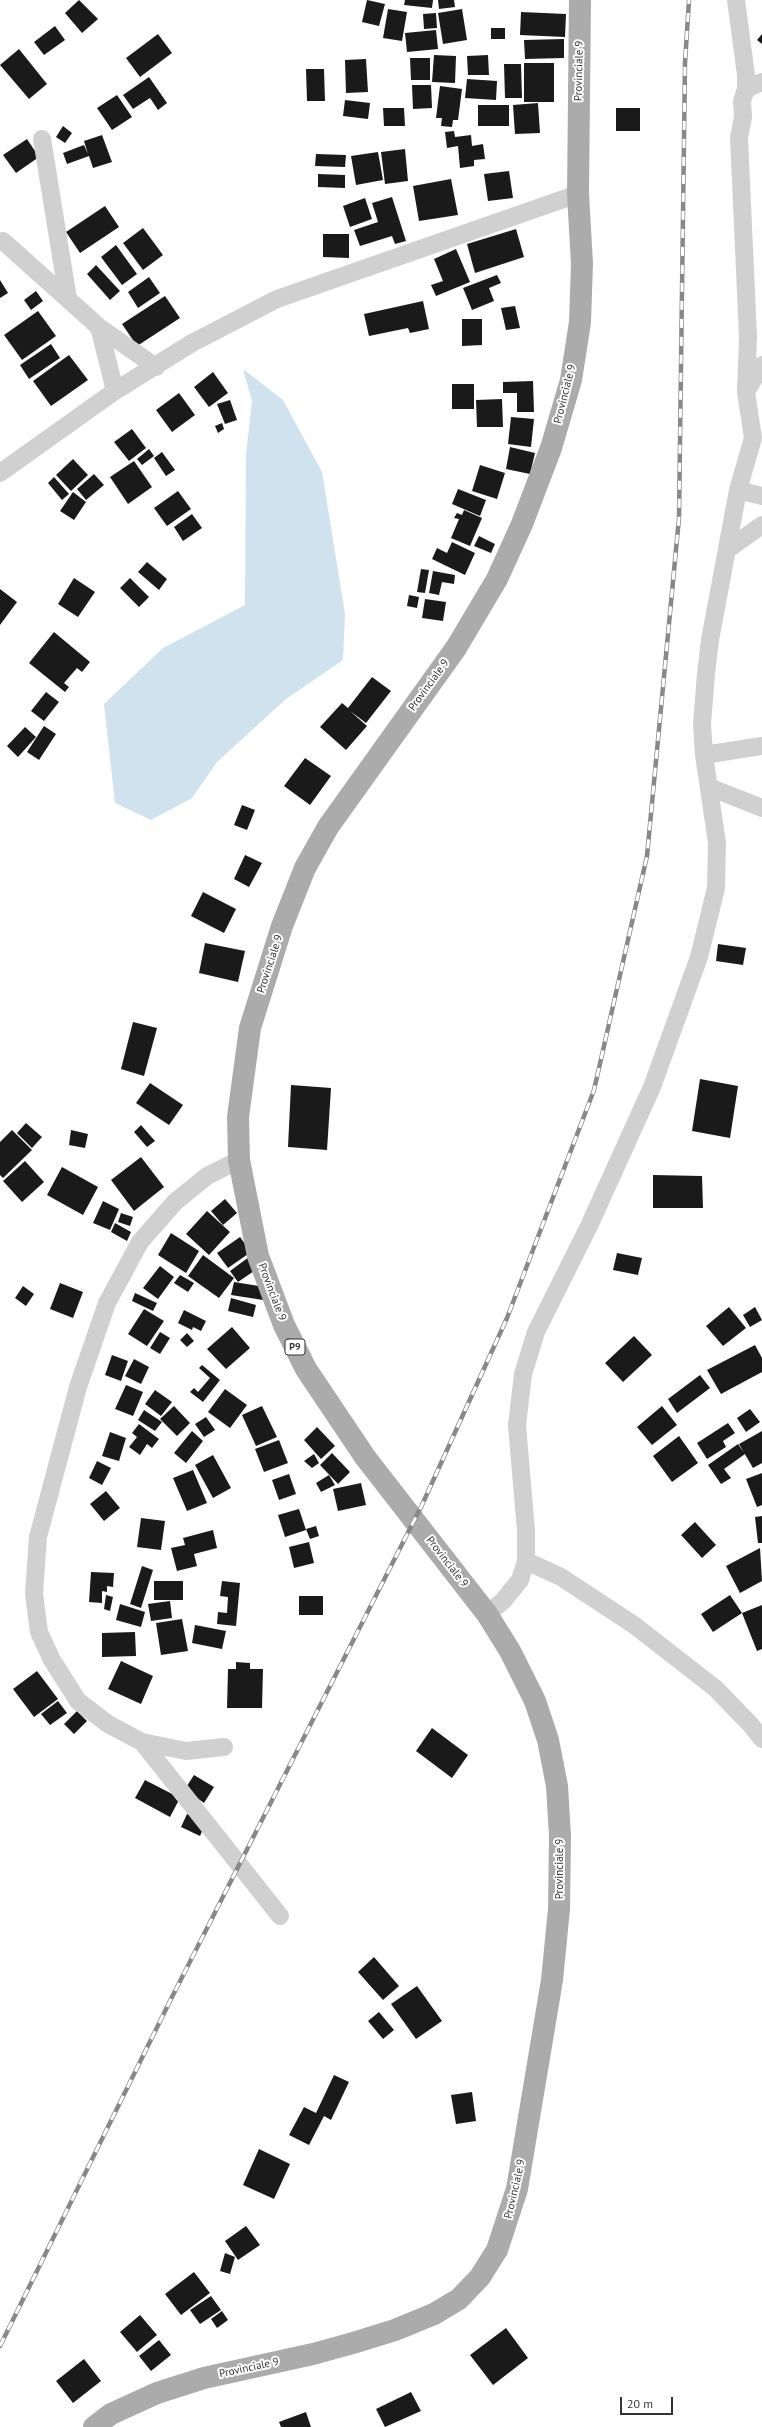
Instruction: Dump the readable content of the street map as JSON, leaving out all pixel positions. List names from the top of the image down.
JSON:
{
  "streets": {
    "main road": ["Provinciale 9", "P9"]
  },
  "scale_bar": "20 m"
}
